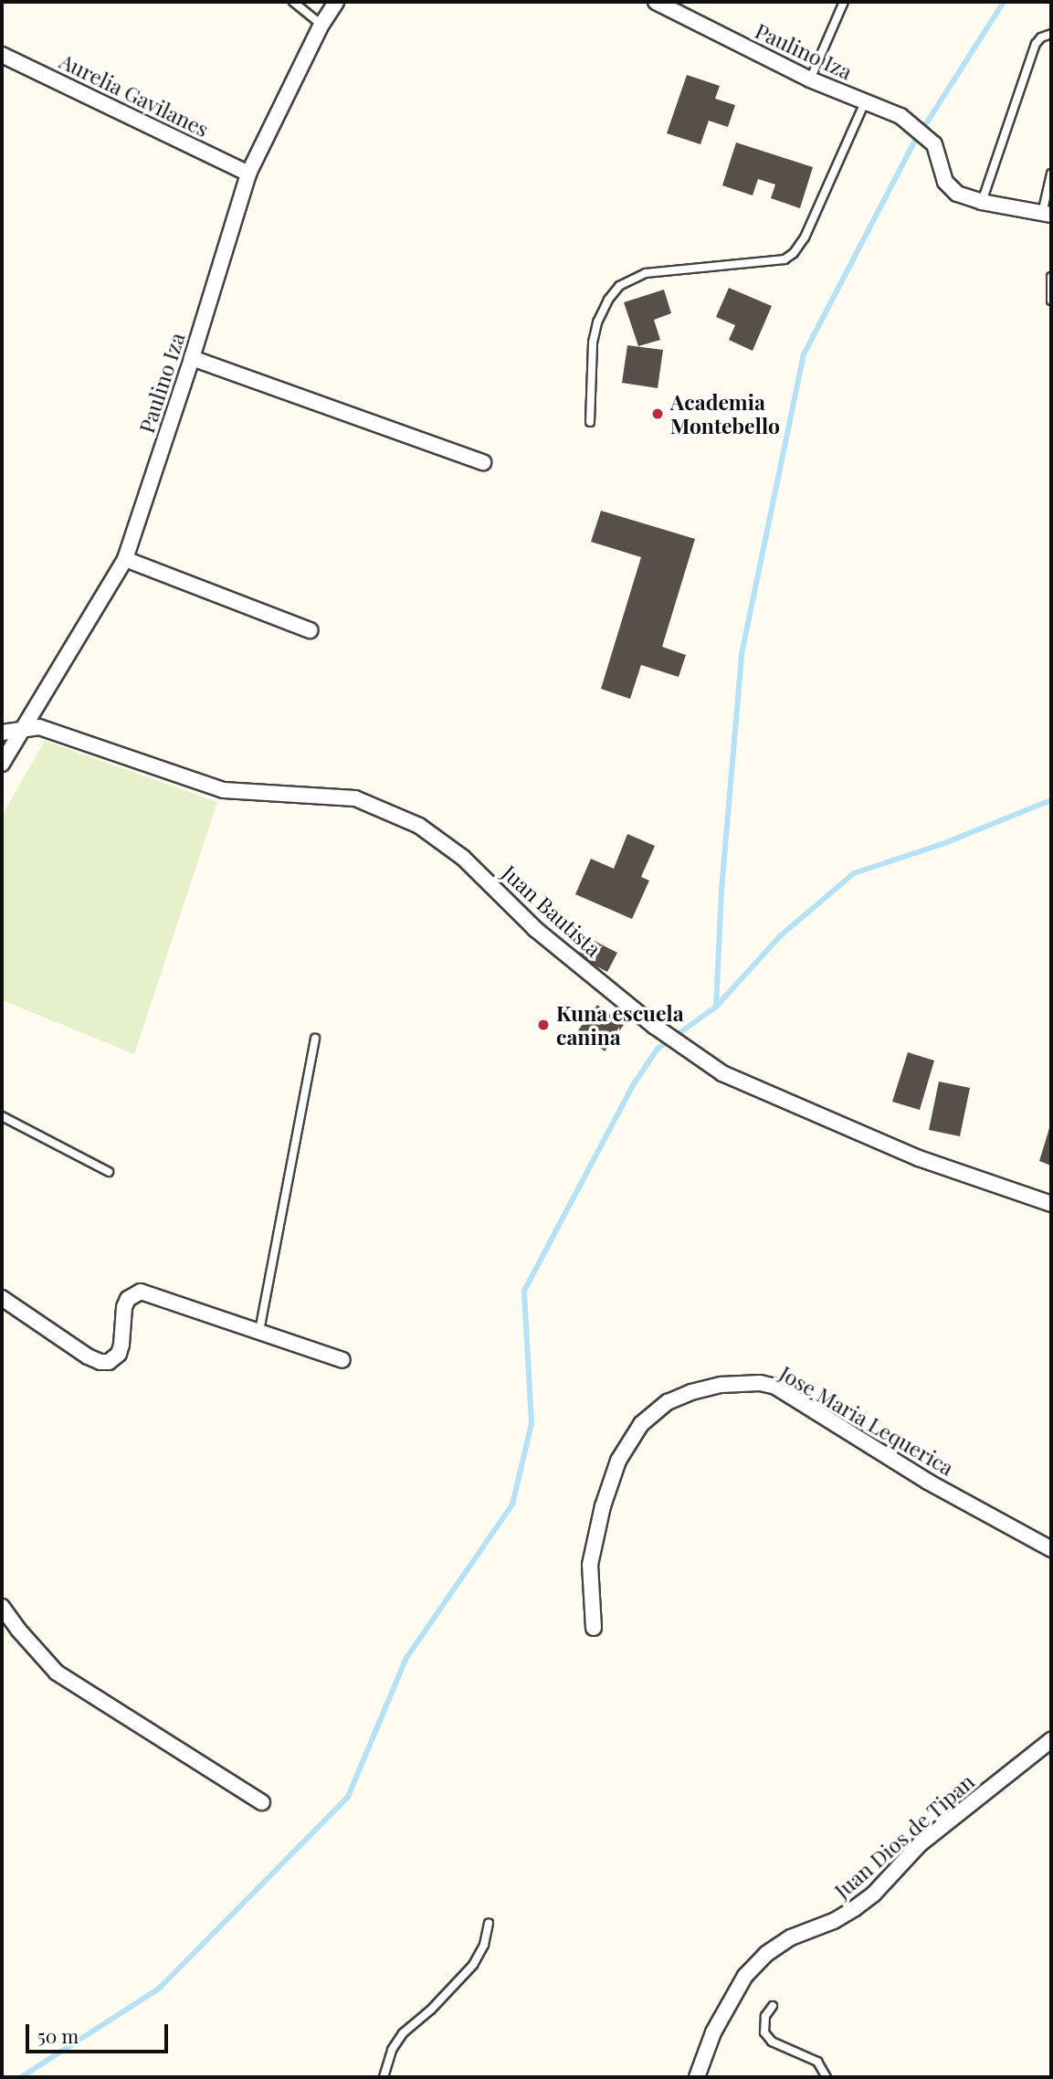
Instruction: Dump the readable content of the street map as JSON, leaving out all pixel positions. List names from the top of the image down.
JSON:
{
  "streets": {
    "street": [
      "Paulino Iza",
      "Aurelia Gavilanes",
      "Juan Bautista",
      "Jose Maria Lequerica",
      "Juan Dios de Tipan"
    ]
  },
  "crossings": [
    ["Paulino Iza", "Aurelia Gavilanes"],
    ["Paulino Iza", "Juan Bautista"]
  ],
  "places": ["Academia Montebello", "Kuna escuela canina"],
  "scale_bar": "50 m"
}
